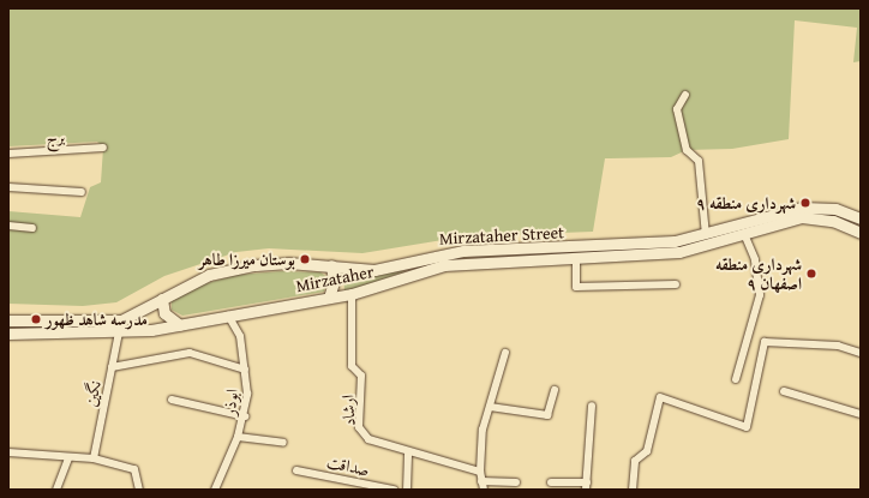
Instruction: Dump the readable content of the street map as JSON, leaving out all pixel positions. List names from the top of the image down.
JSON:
{
  "streets": {
    "main road": ["Mirzataher Street", "Mirzataher"],
    "street": [
      "برج",
      "نگین",
      "ابوذر",
      "ارشاد",
      "صداقت"
    ]
  },
  "crossings": [
    ["Mirzataher", "نگین"],
    ["Mirzataher", "ابوذر"],
    ["Mirzataher", "ارشاد"]
  ],
  "places": [
    "شهرداری منطقه ۹",
    "بوستان میرزا طاهر",
    "شهرداری منطقه ۹ اصفهان",
    "مدرسه شاهد ظهور"
  ]
}
